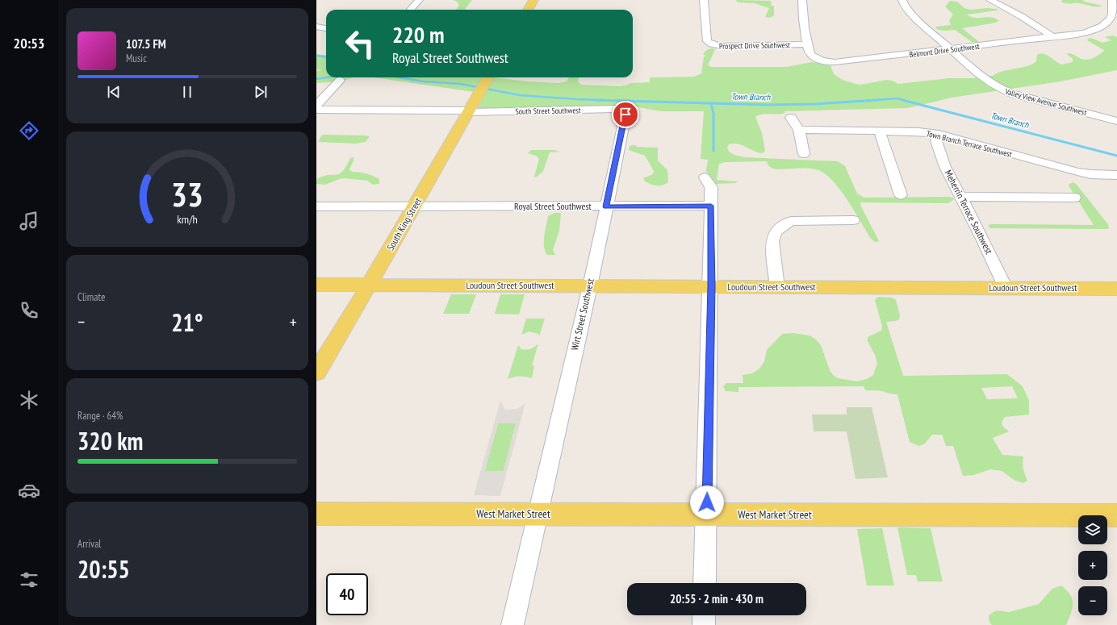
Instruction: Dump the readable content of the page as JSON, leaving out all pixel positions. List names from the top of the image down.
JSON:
{
  "streets": {
    "main road": ["South King Street", "Loudoun Street Southwest", "West Market Street"],
    "street": [
      "Prospect Drive Southwest",
      "Belmont Drive Southwest",
      "Valley View Avenue Southwest",
      "South Street Southwest",
      "Town Branch Terrace Southwest",
      "Royal Street Southwest",
      "Meherrin Terrace Southwest",
      "Wirt Street Southwest"
    ]
  },
  "crossings": [
    ["Prospect Drive Southwest", "Belmont Drive Southwest"],
    ["Belmont Drive Southwest", "Valley View Avenue Southwest"],
    ["South Street Southwest", "South King Street"],
    ["South Street Southwest", "Wirt Street Southwest"],
    ["Town Branch Terrace Southwest", "Meherrin Terrace Southwest"],
    ["Royal Street Southwest", "South King Street"],
    ["Royal Street Southwest", "Wirt Street Southwest"],
    ["Meherrin Terrace Southwest", "Loudoun Street Southwest"],
    ["South King Street", "Loudoun Street Southwest"],
    ["Loudoun Street Southwest", "Wirt Street Southwest"],
    ["Wirt Street Southwest", "West Market Street"]
  ],
  "water": ["Town Branch"],
  "page": {
    "tabs": "20:53",
    "turn": ["220 m", "Royal Street Southwest"],
    "song": ["107.5 FM", "Music"],
    "tile": [
      "Climate",
      ["Range · 64%", "320 km"],
      ["Arrival", "20:55"]
    ],
    "heat": ["−", "21°", "+"],
    "map_buttons": ["+", "−"],
    "limit": "40",
    "trip": "20:55 · 2 min · 430 m",
    "gauge": ["33", "km/h"]
  }
}
